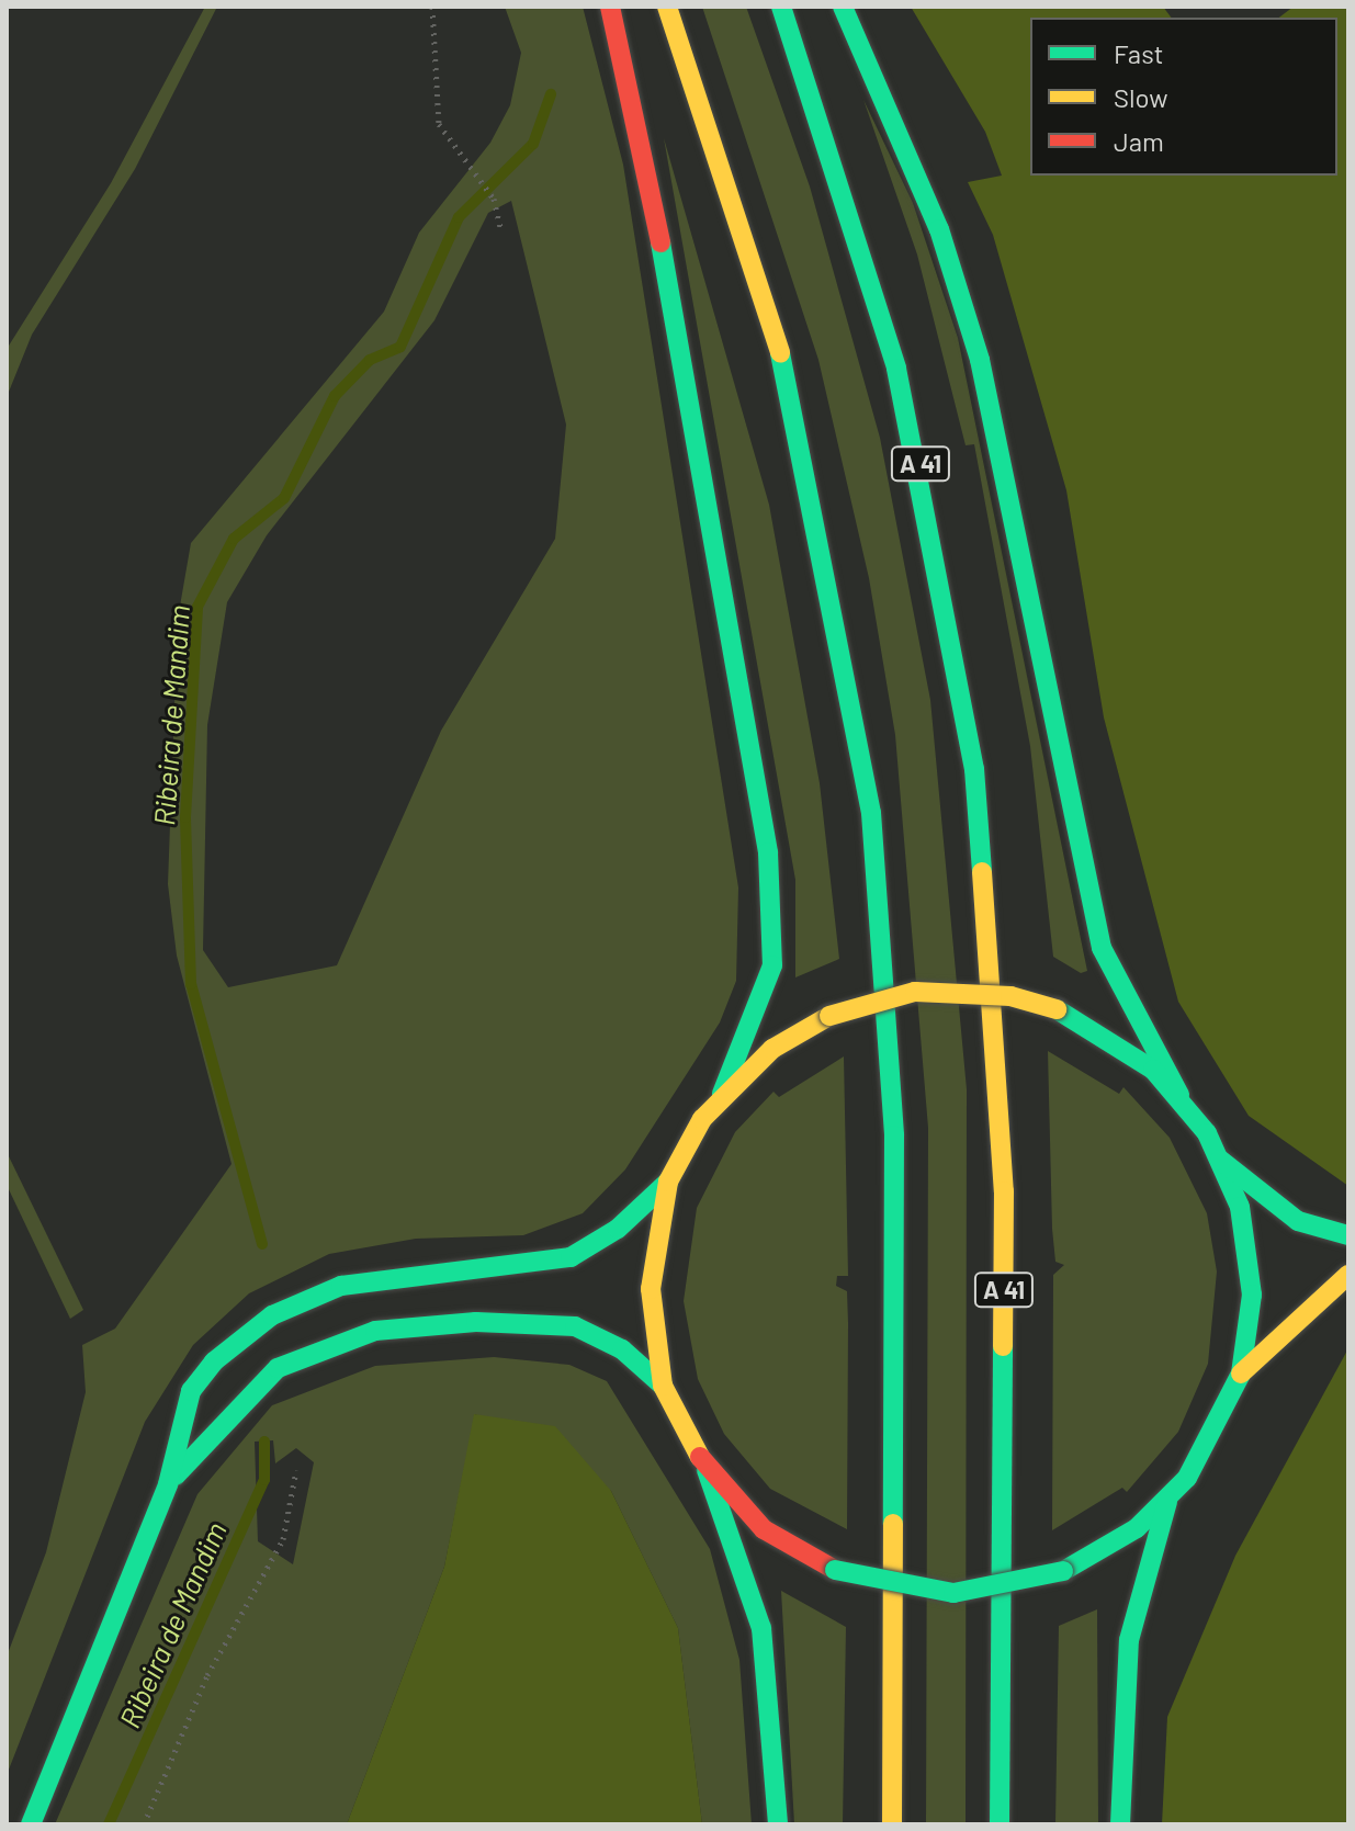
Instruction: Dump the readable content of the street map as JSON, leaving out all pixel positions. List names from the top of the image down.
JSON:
{
  "streets": {
    "main road": ["A 41"]
  },
  "water": ["Ribeira de Mandim"],
  "legend": ["Fast", "Slow", "Jam"]
}
